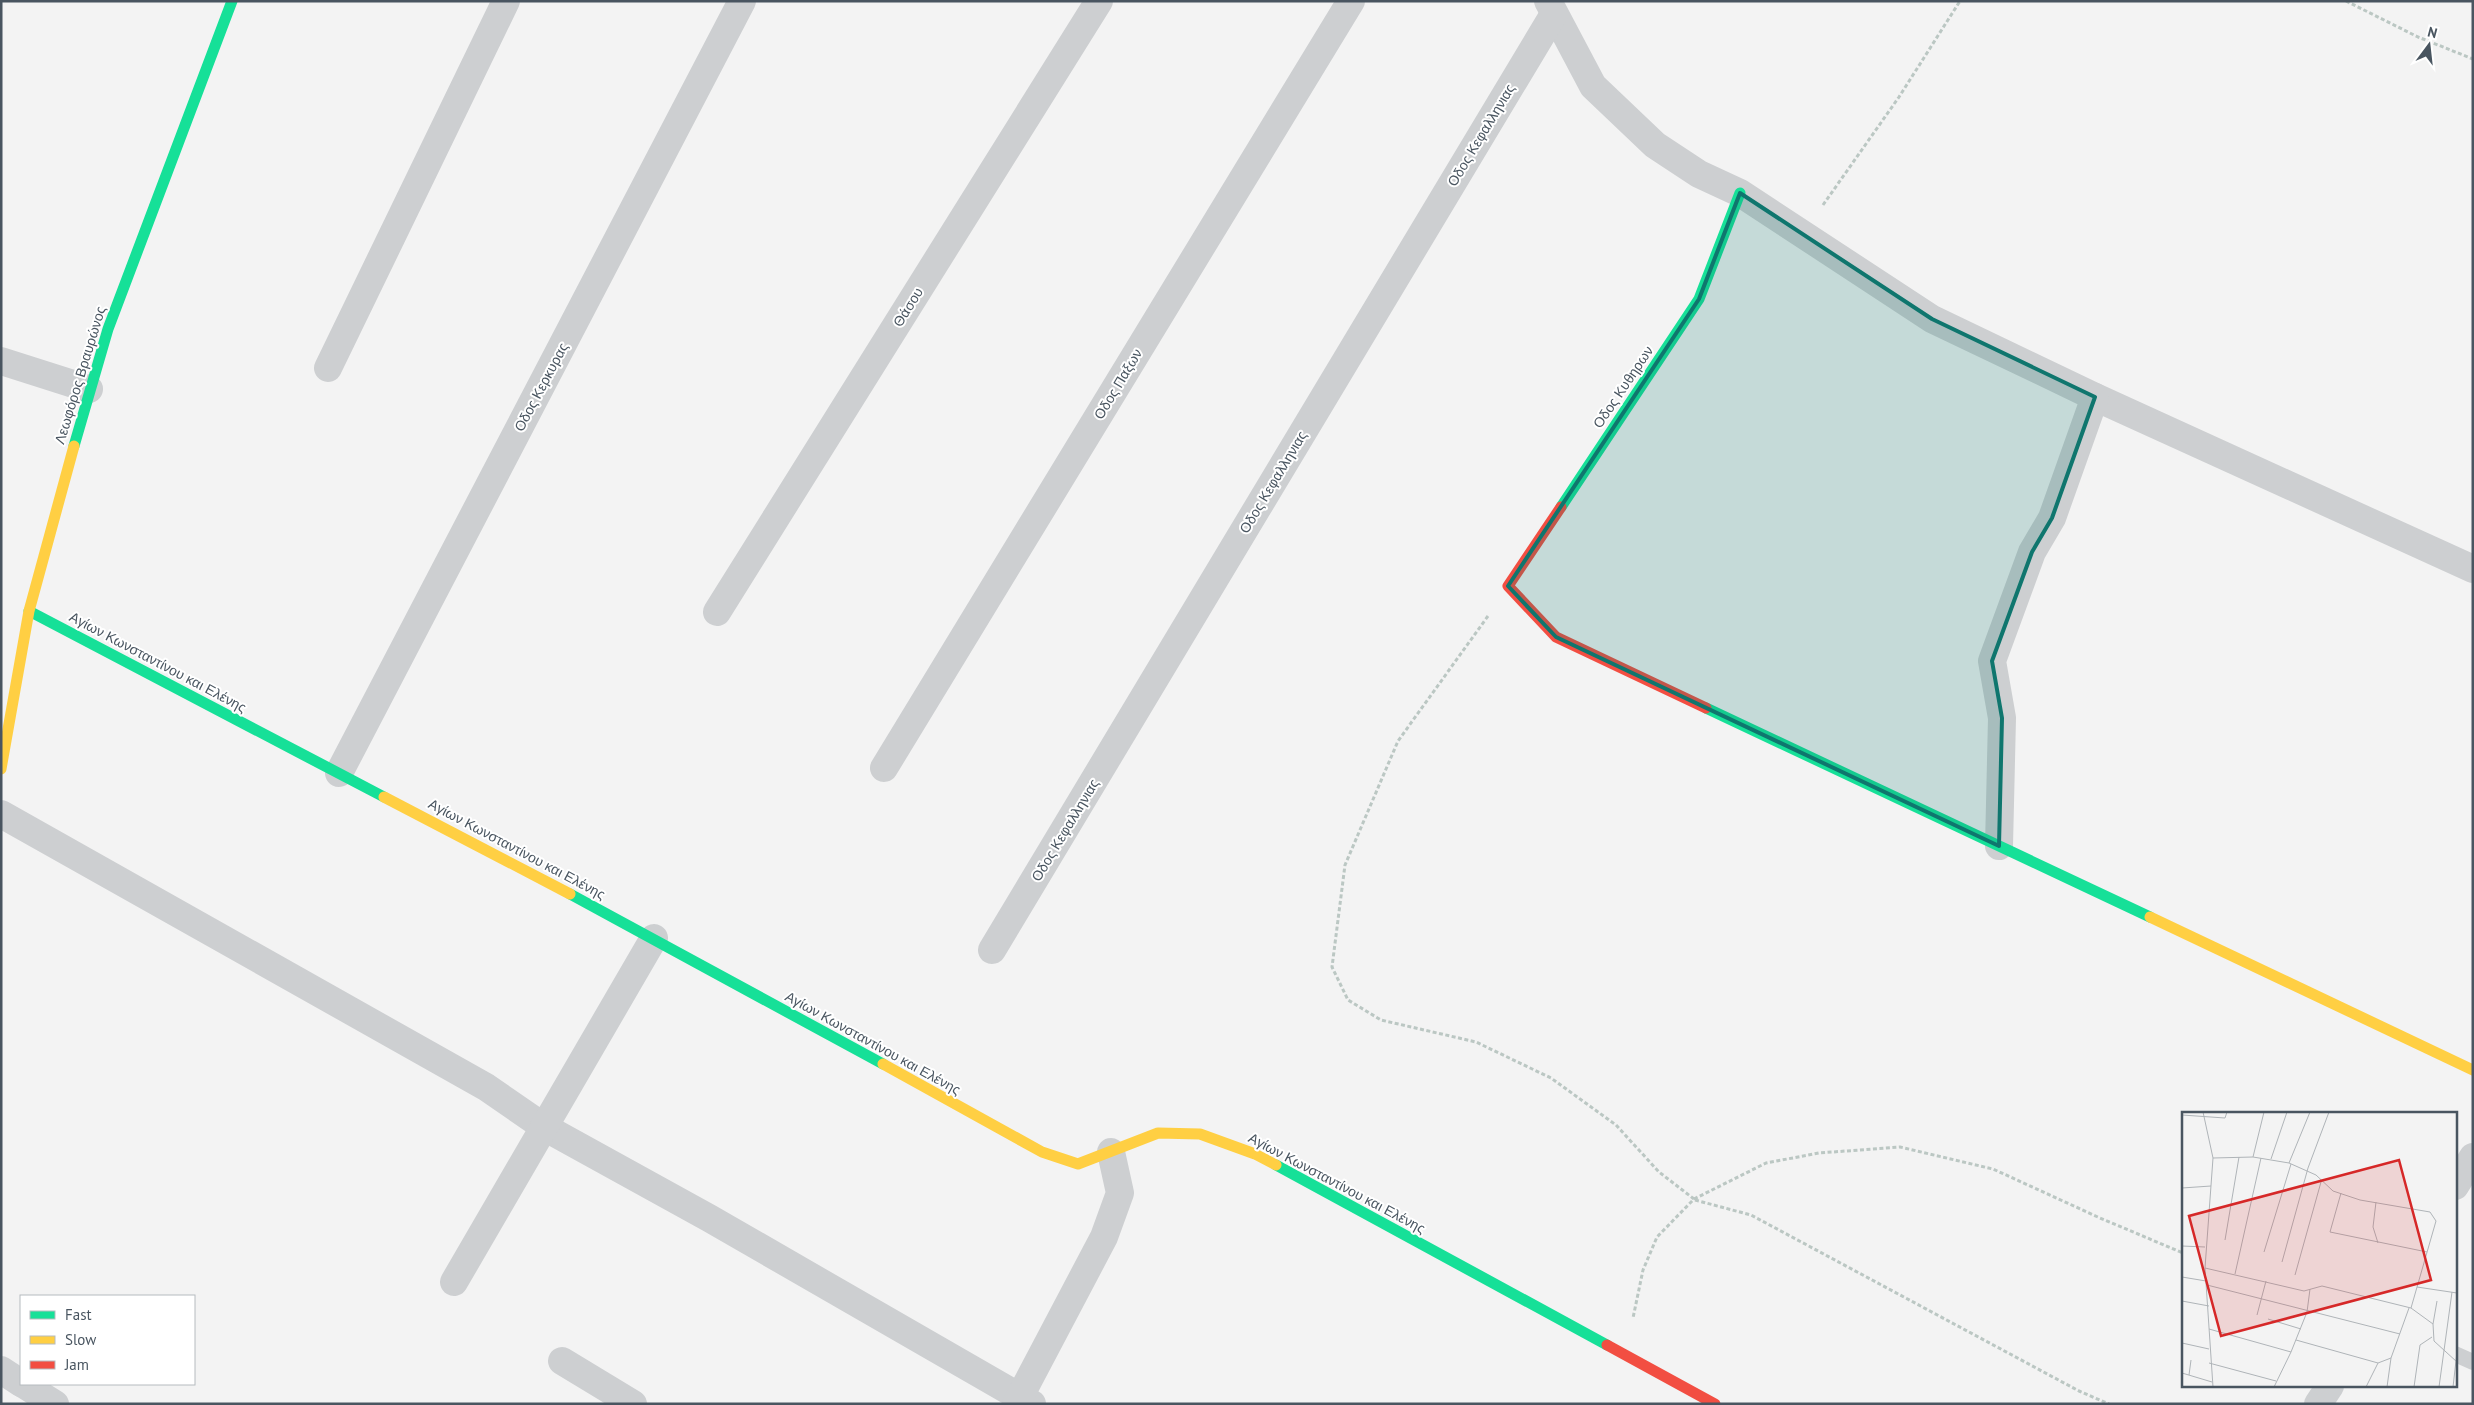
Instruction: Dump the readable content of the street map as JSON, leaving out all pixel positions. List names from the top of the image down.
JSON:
{
  "streets": {
    "street": [
      "Οδος Κεφαλληνιας",
      "Θάσου",
      "Λεωφόρος Βραυρώνος",
      "Οδος Παξων",
      "Οδος Κερκυρας",
      "Οδος Κυθηρων",
      "Αγίων Κωνσταντίνου και Ελένης"
    ]
  },
  "crossings": [
    ["Λεωφόρος Βραυρώνος", "Αγίων Κωνσταντίνου και Ελένης"],
    ["Οδος Κερκυρας", "Αγίων Κωνσταντίνου και Ελένης"]
  ],
  "legend": ["Fast", "Slow", "Jam"],
  "north": "top"
}
